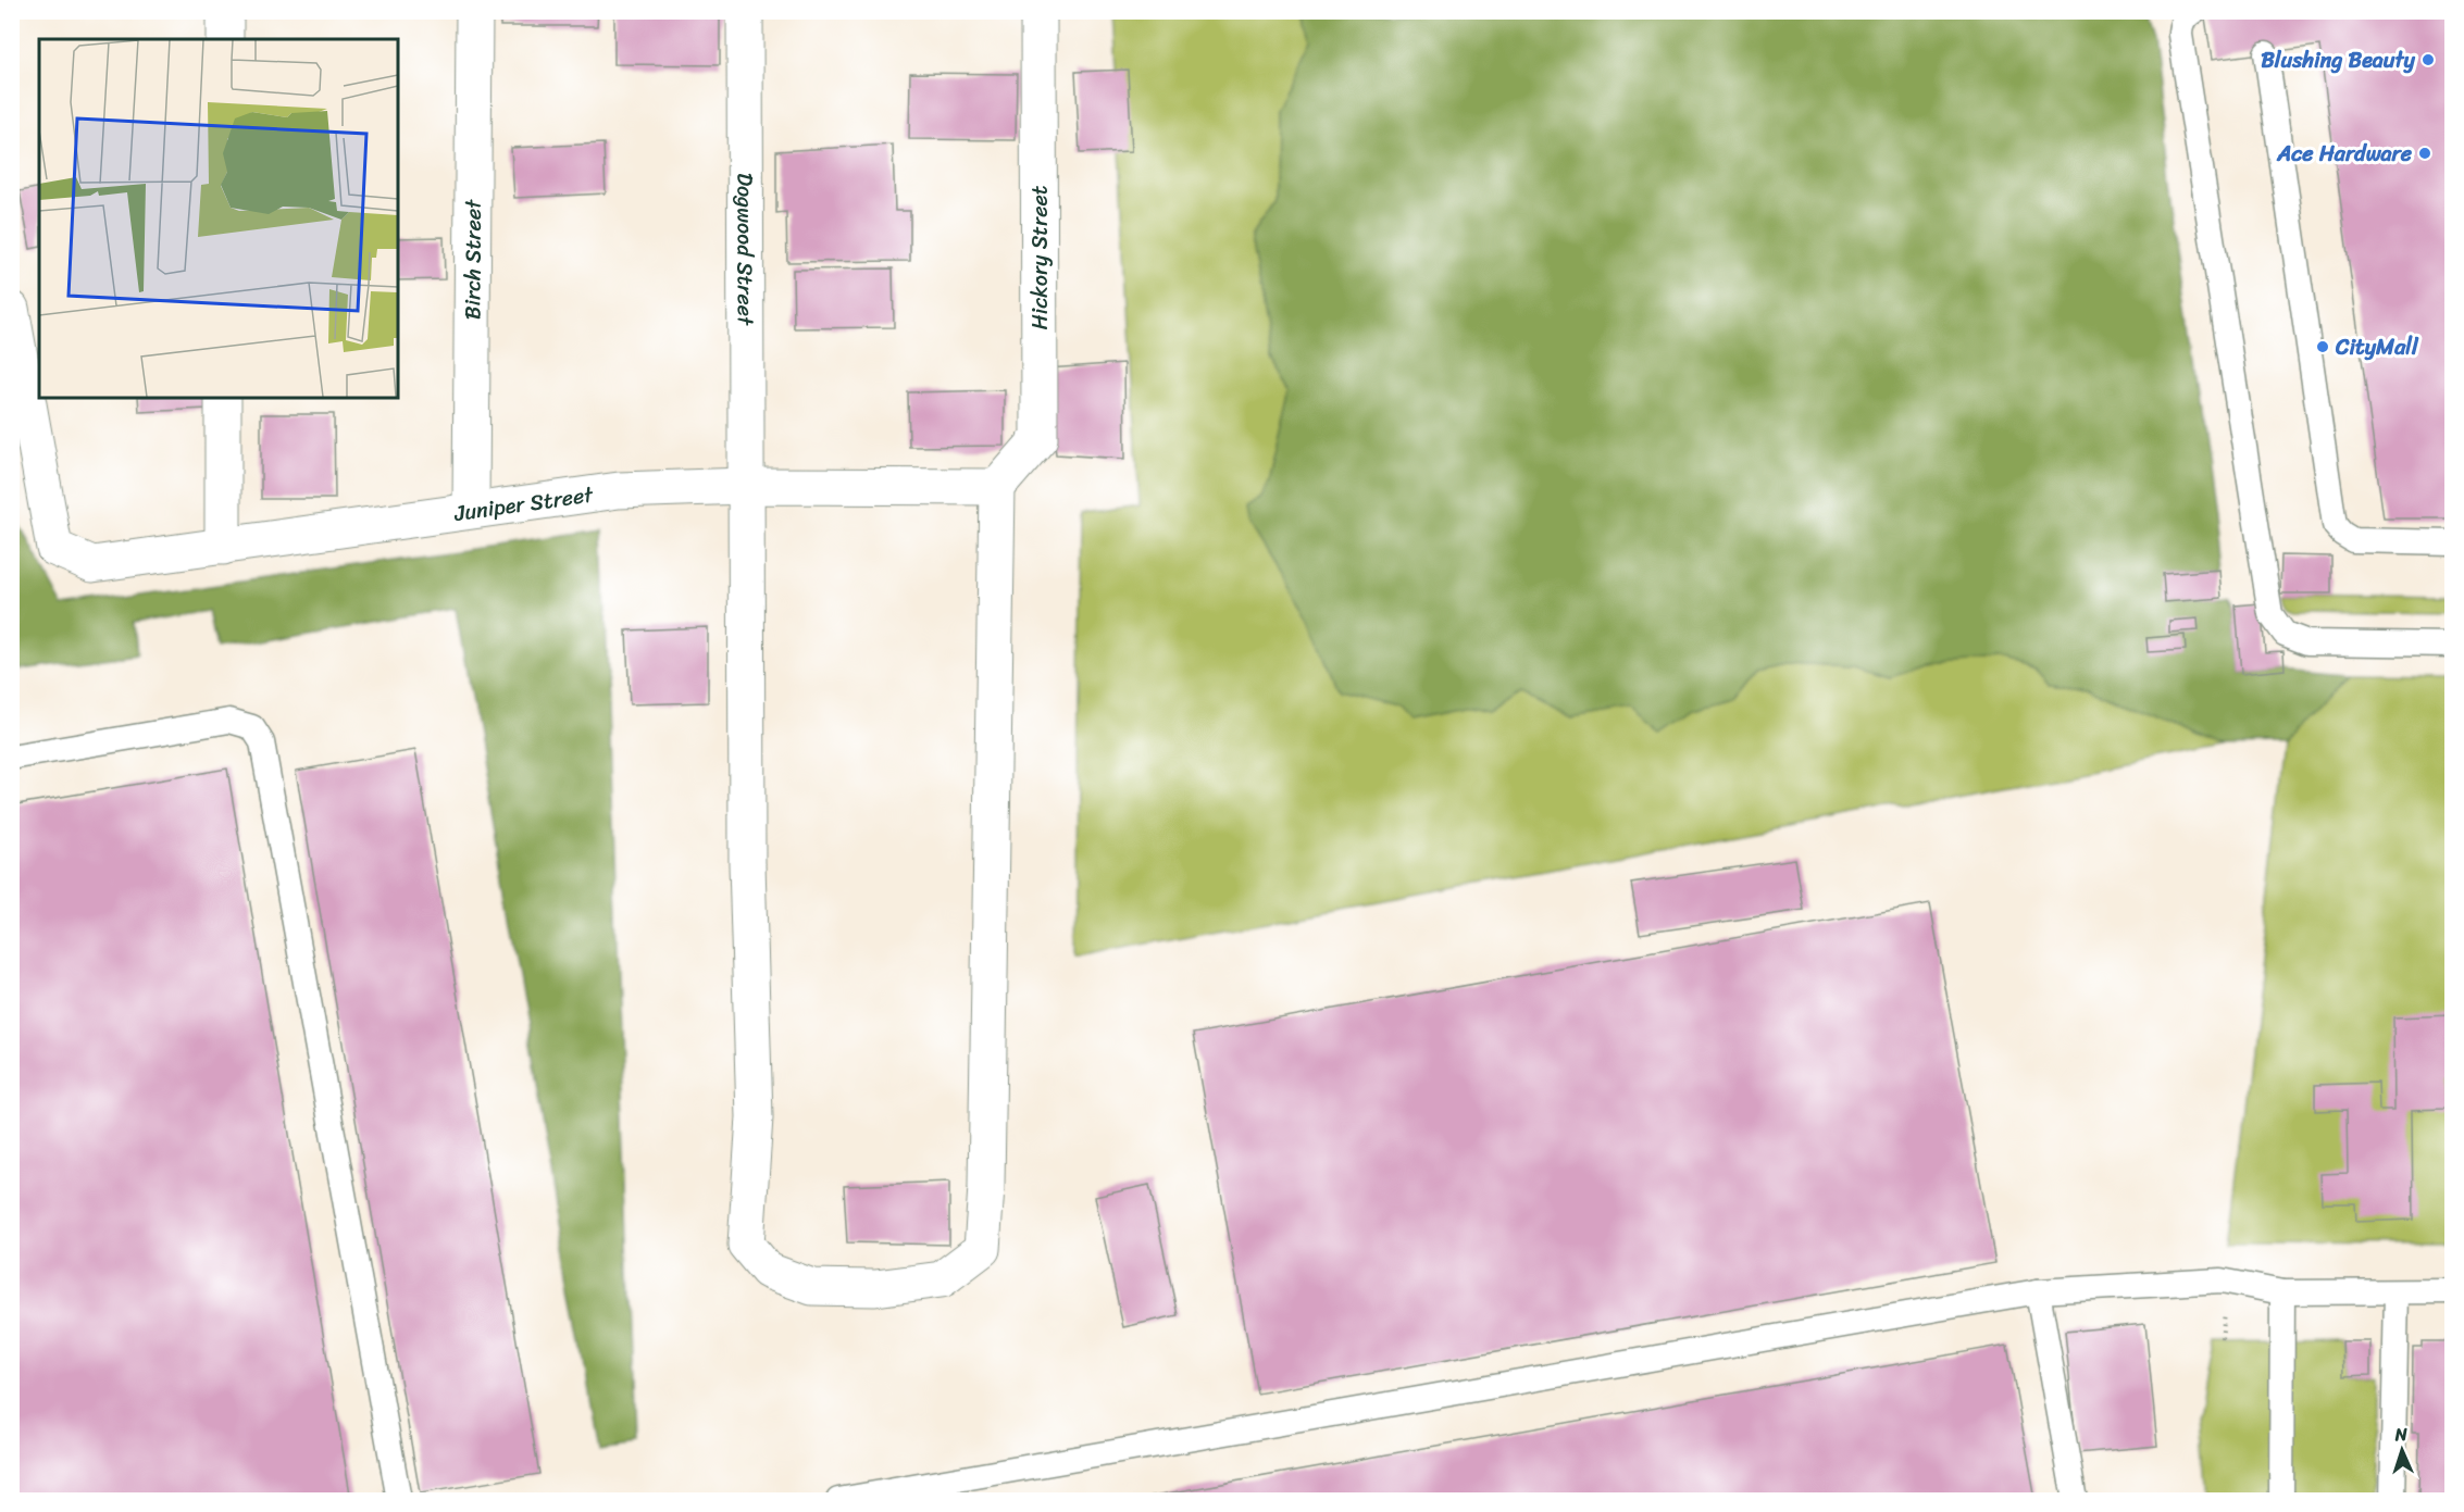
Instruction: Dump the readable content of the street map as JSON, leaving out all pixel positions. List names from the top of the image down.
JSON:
{
  "streets": {
    "street": [
      "Dogwood Street",
      "Hickory Street",
      "Birch Street",
      "Juniper Street"
    ]
  },
  "crossings": [
    ["Dogwood Street", "Hickory Street"],
    ["Dogwood Street", "Juniper Street"],
    ["Hickory Street", "Juniper Street"],
    ["Birch Street", "Juniper Street"]
  ],
  "places": ["Blushing Beauty", "Ace Hardware", "CityMall"],
  "north": "top"
}
